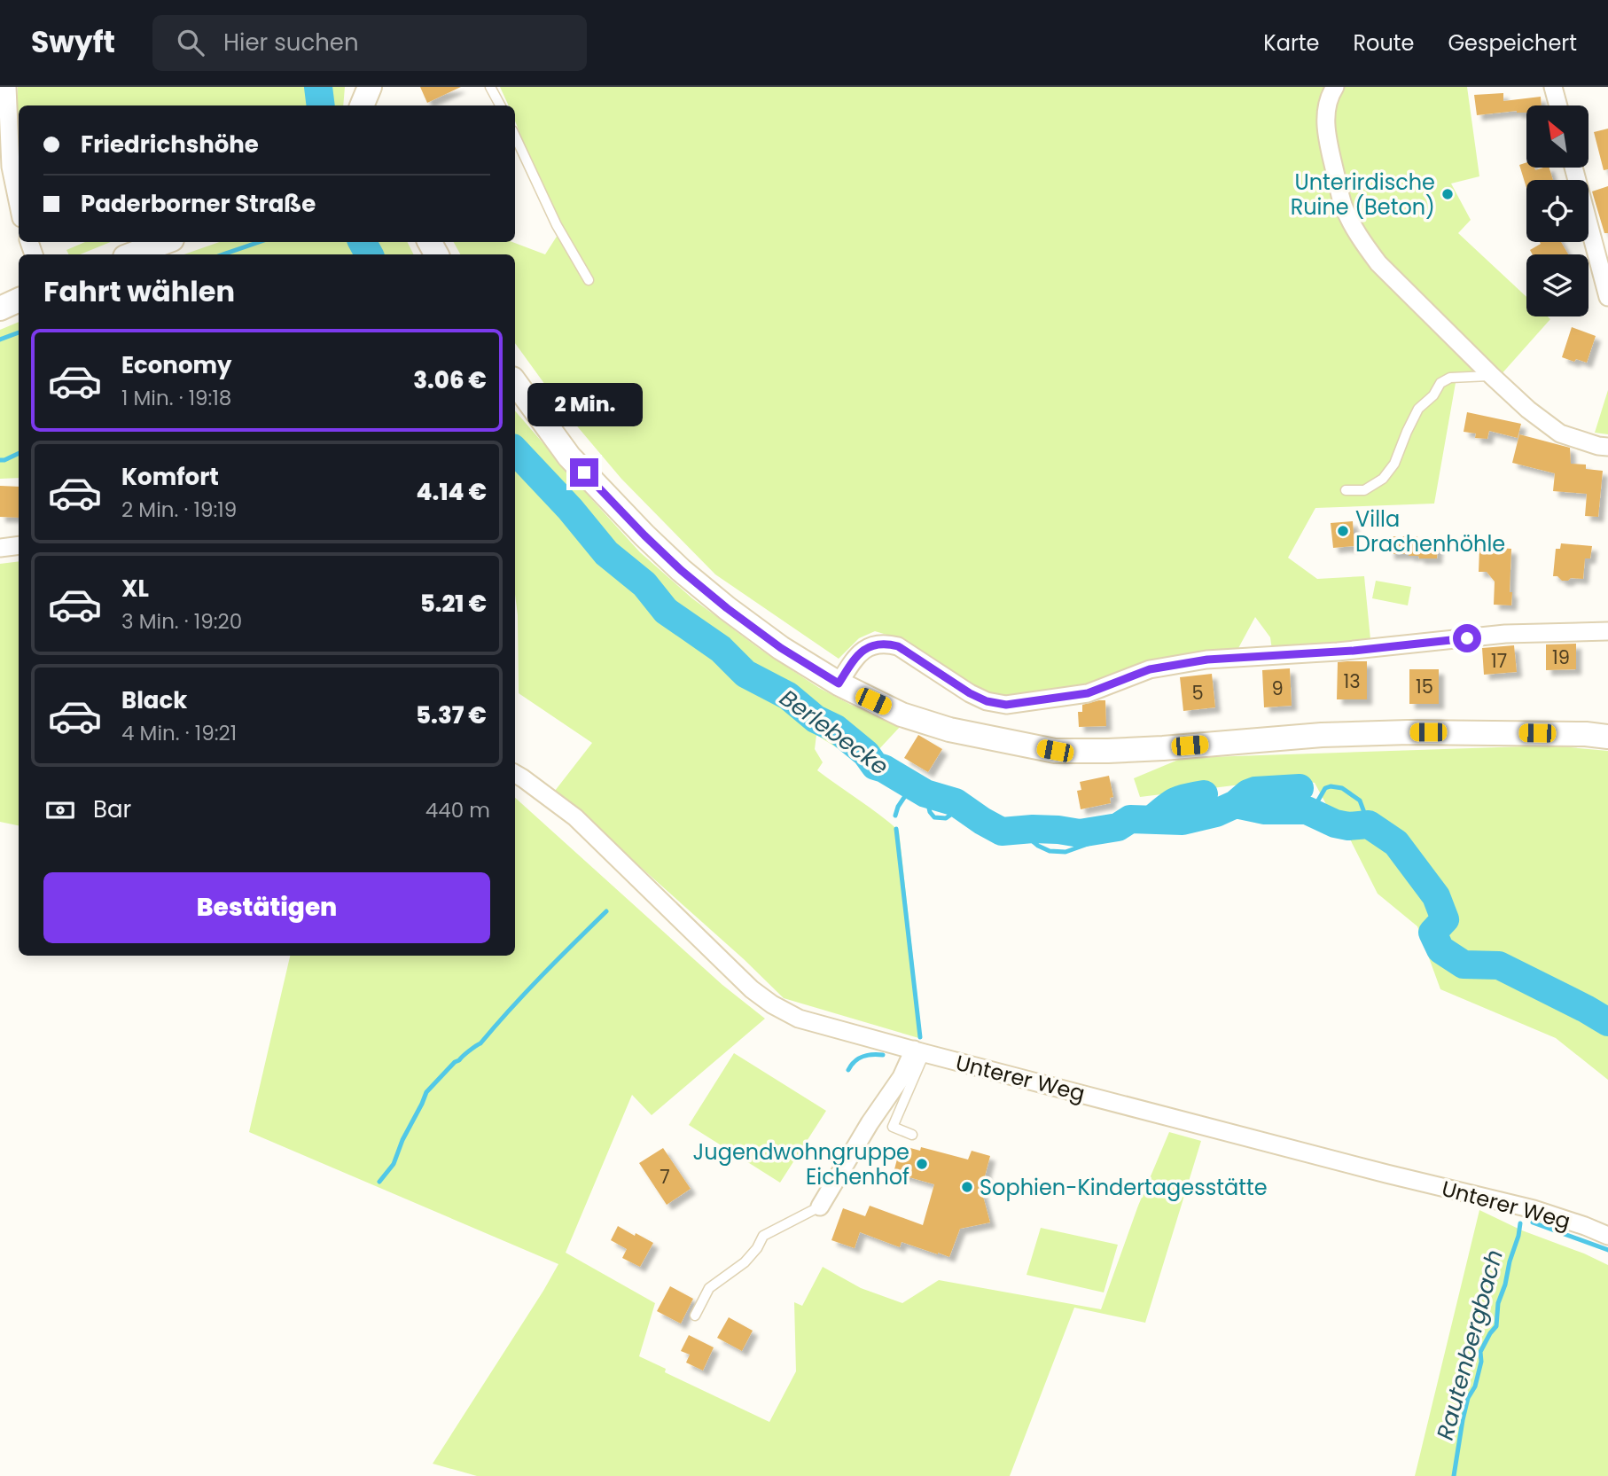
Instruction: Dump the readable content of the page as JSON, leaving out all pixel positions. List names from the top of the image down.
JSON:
{
  "streets": {
    "street": ["Unterer Weg"]
  },
  "water": ["Berlebecke", "Rautenbergbach"],
  "places": [
    "Unterirdische Ruine (Beton)",
    "Villa Drachenhöhle",
    "Jugendwohngruppe Eichenhof",
    "Sophien-Kindertagesstätte"
  ],
  "house_numbers": [
    "19",
    "17",
    "13",
    "15",
    "9",
    "5",
    "7"
  ],
  "north": "top left",
  "page": {
    "header": "Swyft",
    "search": "Hier suchen",
    "nav": ["Karte", "Route", "Gespeichert"],
    "banner": ["Friedrichshöhe", "Paderborner Straße"],
    "heading": "Fahrt wählen",
    "list": [
      {
        "name": "Economy",
        "note": "1 Min. · 19:18",
        "value": "3.06 €"
      },
      {
        "name": "Komfort",
        "note": "2 Min. · 19:19",
        "value": "4.14 €"
      },
      {
        "name": "XL",
        "note": "3 Min. · 19:20",
        "value": "5.21 €"
      },
      {
        "name": "Black",
        "note": "4 Min. · 19:21",
        "value": "5.37 €"
      }
    ],
    "bubble": "2 Min.",
    "pay": ["Bar", "440 m"],
    "buttons": "Bestätigen"
  }
}
